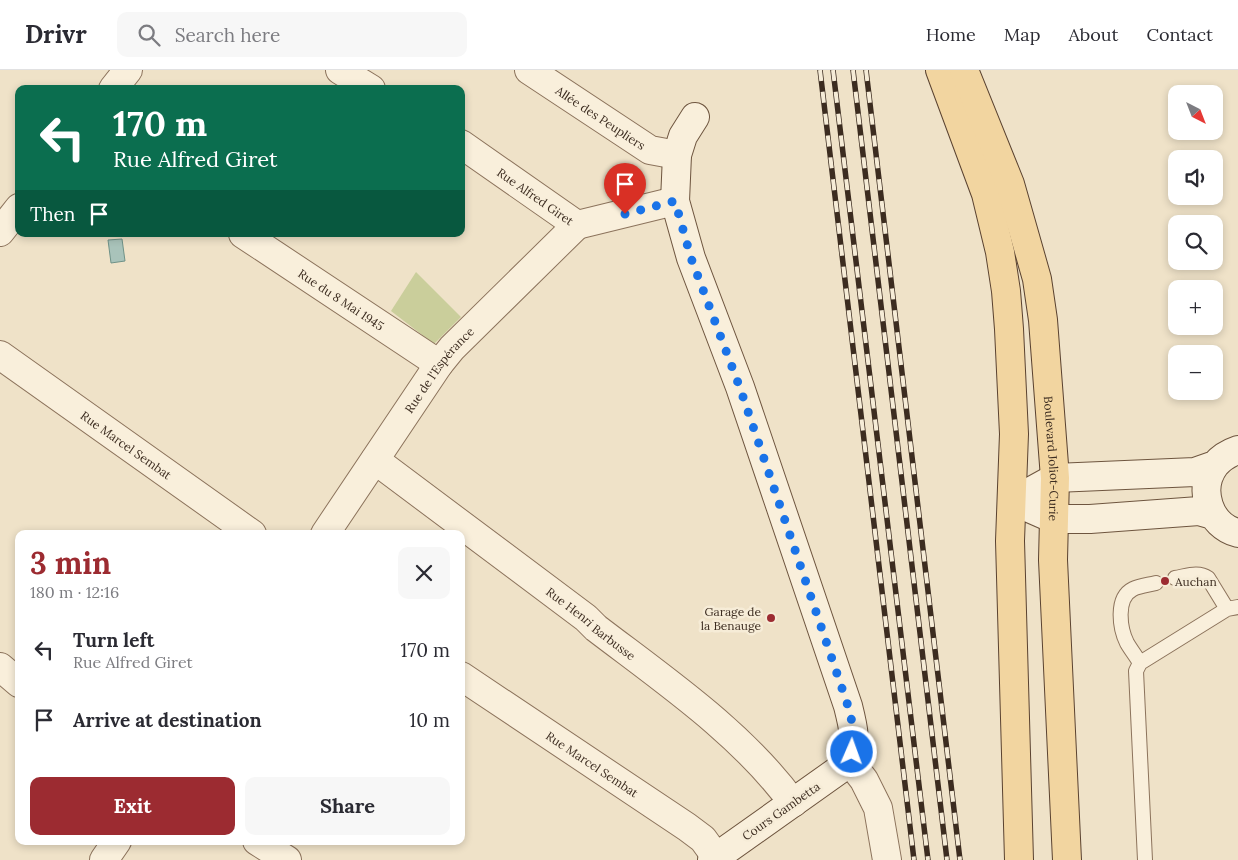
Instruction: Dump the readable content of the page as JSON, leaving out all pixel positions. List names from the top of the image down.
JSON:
{
  "streets": {
    "main road": ["Boulevard Joliot-Curie"],
    "street": [
      "Allée des Peupliers",
      "Rue Alfred Giret",
      "Rue du 8 Mai 1945",
      "Rue de l'Espérance",
      "Rue Marcel Sembat",
      "Rue Henri Barbusse",
      "Cours Gambetta"
    ]
  },
  "crossings": [
    ["Rue Alfred Giret", "Rue de l'Espérance"],
    ["Rue du 8 Mai 1945", "Rue de l'Espérance"],
    ["Rue de l'Espérance", "Rue Henri Barbusse"],
    ["Rue Marcel Sembat", "Cours Gambetta"],
    ["Rue Henri Barbusse", "Cours Gambetta"]
  ],
  "places": ["Auchan", "Garage de la Benauge"],
  "north": "bottom right",
  "page": {
    "header": "Drivr",
    "search": "Search here",
    "nav": [
      "Home",
      "Map",
      "About",
      "Contact"
    ],
    "map_buttons": ["+", "−"],
    "turn": ["170 m", "Rue Alfred Giret"],
    "then": "Then",
    "heading": ["3 min", "180 m · 12:16"],
    "list": [
      {
        "name": "Turn left",
        "note": "Rue Alfred Giret",
        "value": "170 m"
      },
      {
        "name": "Arrive at destination",
        "value": "10 m"
      }
    ],
    "buttons": ["Exit", "Share"]
  }
}
